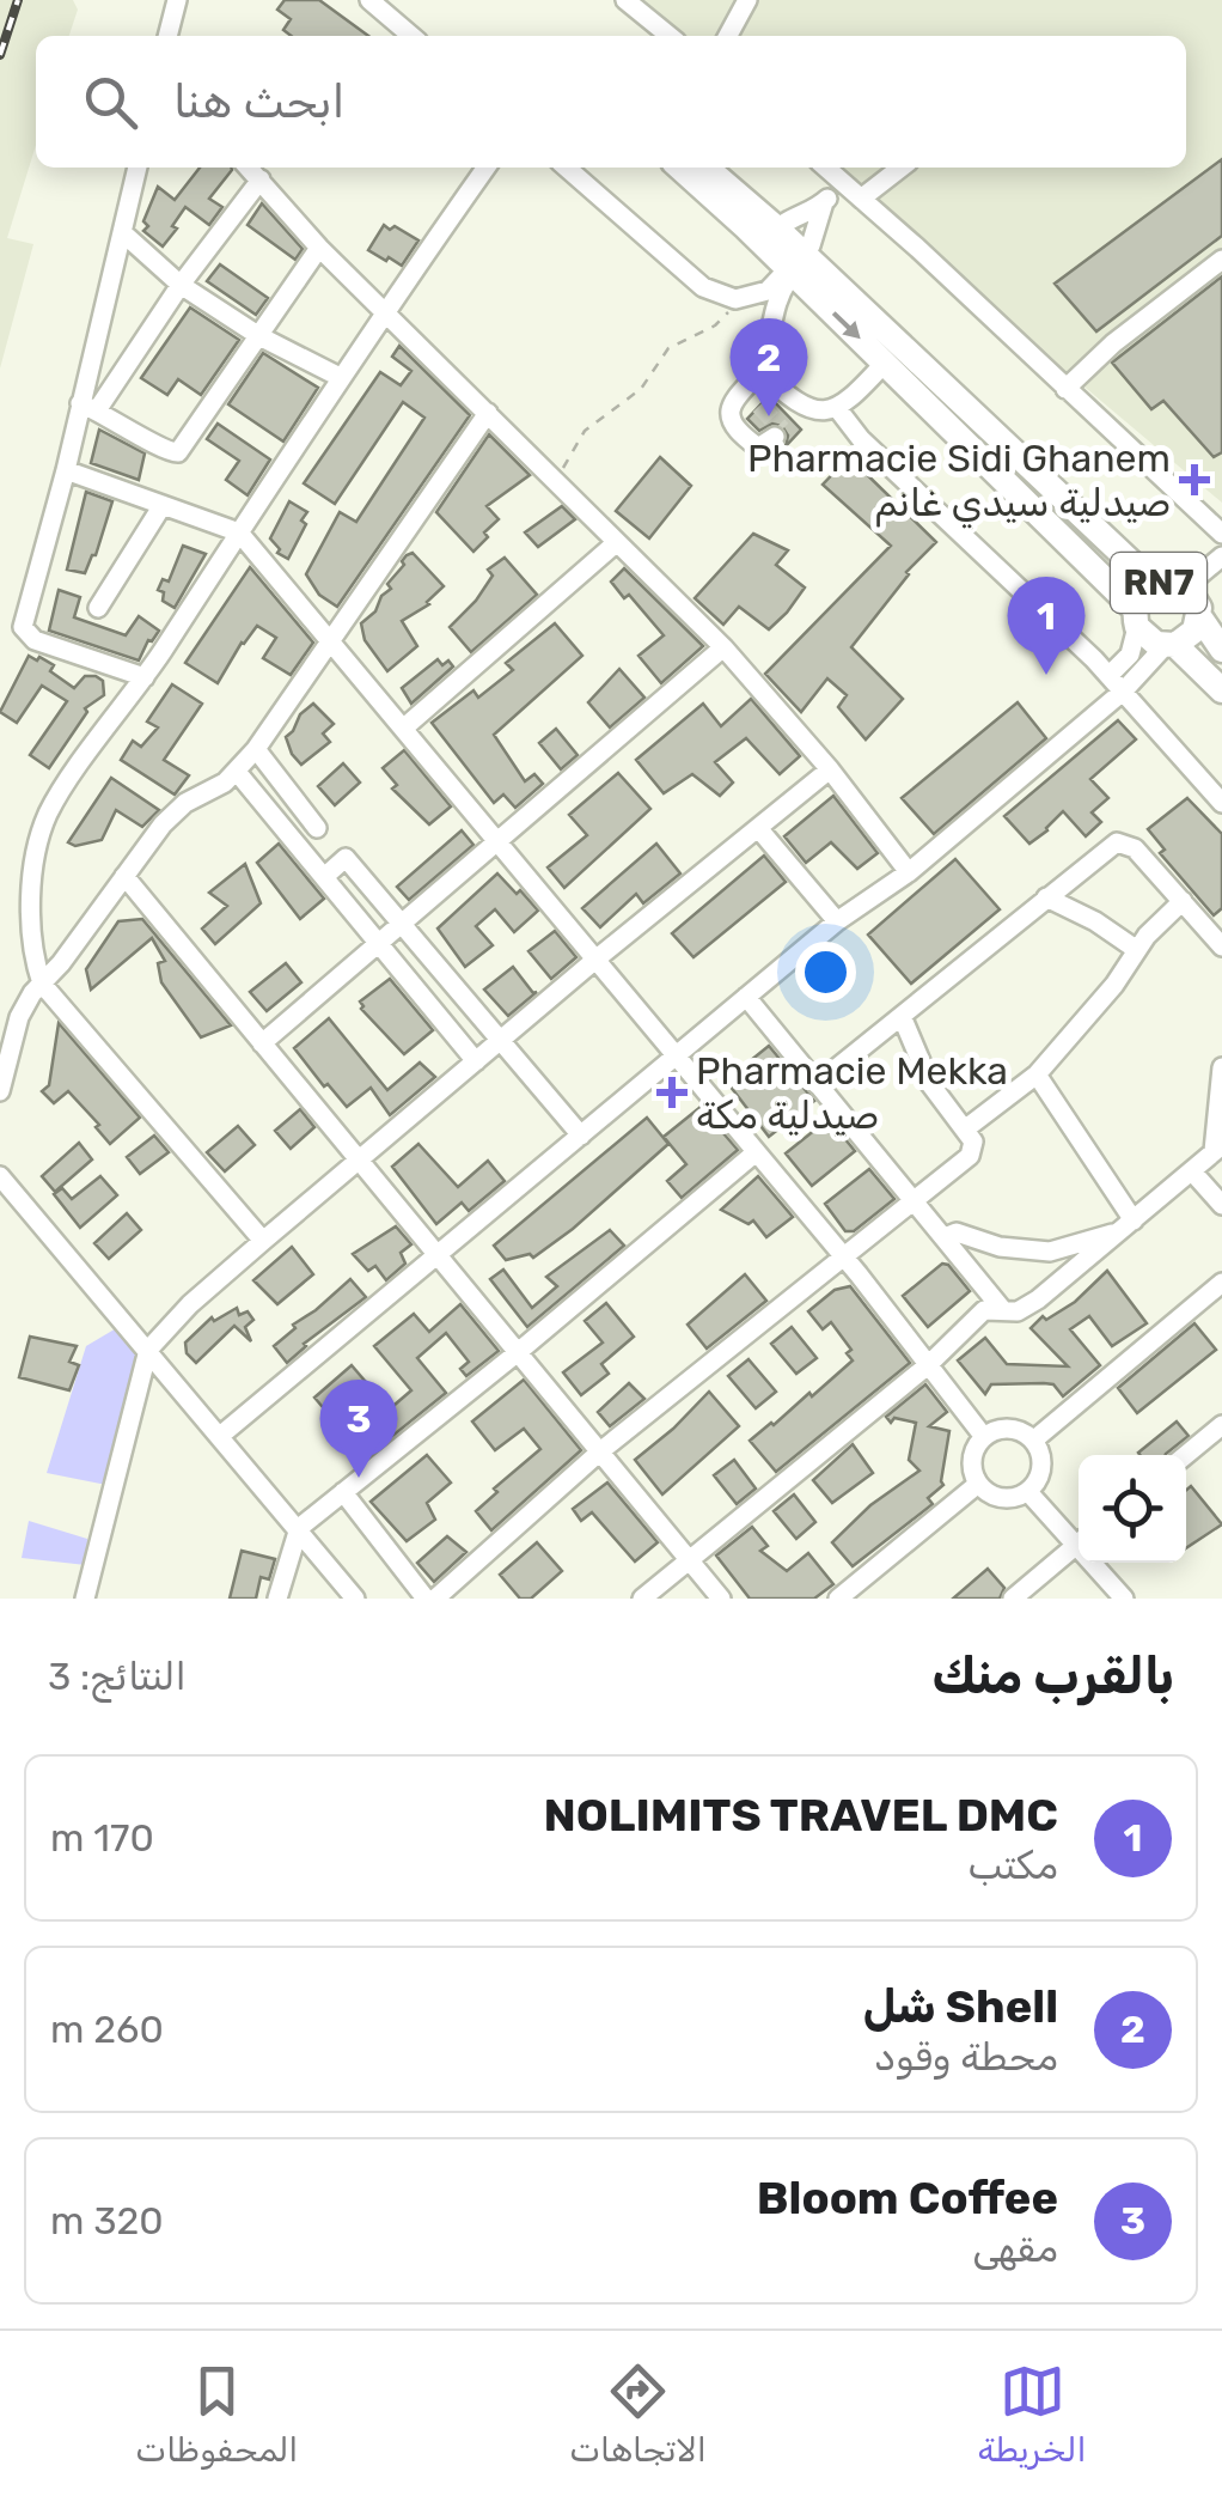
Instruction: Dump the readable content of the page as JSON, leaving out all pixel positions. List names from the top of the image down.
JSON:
{
  "streets": {
    "main road": ["RN7"]
  },
  "places": {
    "health": ["Pharmacie Sidi Ghanem صيدلية سيدي غانم", "Pharmacie Mekka صيدلية مكة"]
  },
  "page": {
    "search": "ابحث هنا",
    "pins": ["2", "1", "3"],
    "heading": ["بالقرب منك", "النتائج: 3"],
    "list": [
      {
        "mark": "1",
        "name": "NOLIMITS TRAVEL DMC",
        "note": "مكتب",
        "value": "170 m"
      },
      {
        "mark": "2",
        "name": "Shell شل",
        "note": "محطة وقود",
        "value": "260 m"
      },
      {
        "mark": "3",
        "name": "Bloom Coffee",
        "note": "مقهى",
        "value": "320 m"
      }
    ],
    "nav": ["الخريطة", "الاتجاهات", "المحفوظات"]
  }
}
